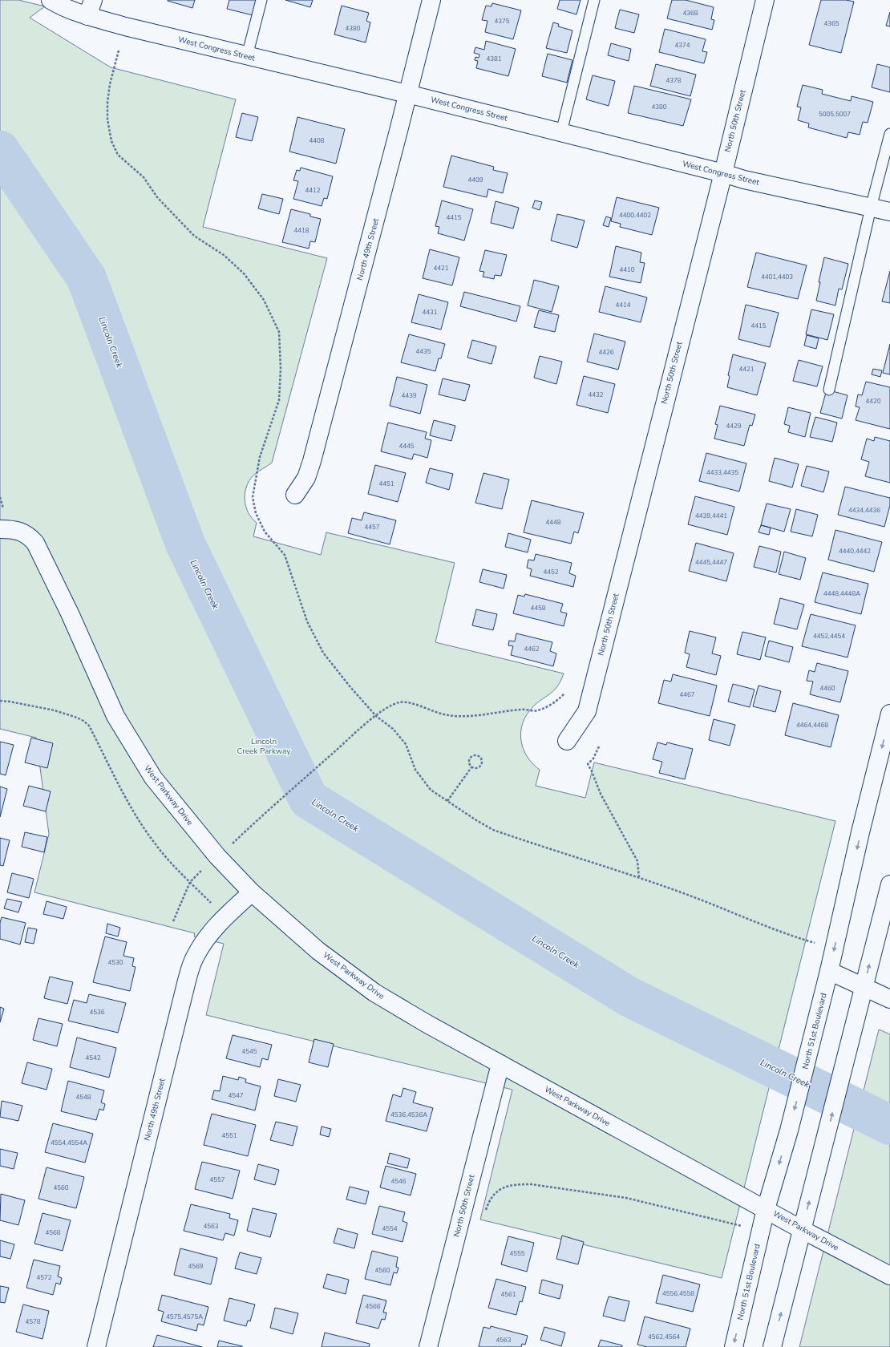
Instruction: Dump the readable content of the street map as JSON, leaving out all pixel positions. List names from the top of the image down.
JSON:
{
  "streets": {
    "street": [
      "West Congress Street",
      "North 50th Street",
      "North 49th Street",
      "West Parkway Drive",
      "North 51st Boulevard"
    ]
  },
  "crossings": [
    ["West Congress Street", "North 50th Street"],
    ["West Congress Street", "North 49th Street"],
    ["North 50th Street", "West Parkway Drive"],
    ["North 49th Street", "West Parkway Drive"],
    ["West Parkway Drive", "North 51st Boulevard"]
  ],
  "water": ["Lincoln Creek"],
  "parks": ["Lincoln Creek Parkway"],
  "house_numbers": [
    "4368",
    "4375",
    "4365",
    "4380",
    "4374",
    "4381",
    "4378",
    "4380",
    "5005,5007",
    "4408",
    "4409",
    "4412",
    "4400,4402",
    "4415",
    "4418",
    "4421",
    "4410",
    "4401,4403",
    "4414",
    "4431",
    "4415",
    "4435",
    "4426",
    "4421",
    "4432",
    "4439",
    "4420",
    "4429",
    "4445",
    "4433,4435",
    "4451",
    "4434,4436",
    "4439,4441",
    "4448",
    "4457",
    "4440,4442",
    "4445,4447",
    "4452",
    "4448,4448A",
    "4458",
    "4452,4454",
    "4462",
    "4460",
    "4467",
    "4464,4468",
    "4530",
    "4536",
    "4545",
    "4542",
    "4547",
    "4548",
    "4536,4536A",
    "4551",
    "4554,4554A",
    "4557",
    "4546",
    "4560",
    "4563",
    "4554",
    "4568",
    "4555",
    "4569",
    "4560",
    "4572",
    "4556,4558",
    "4561",
    "4566",
    "4575,4575A",
    "4578",
    "4562,4564",
    "4563"
  ]
}
